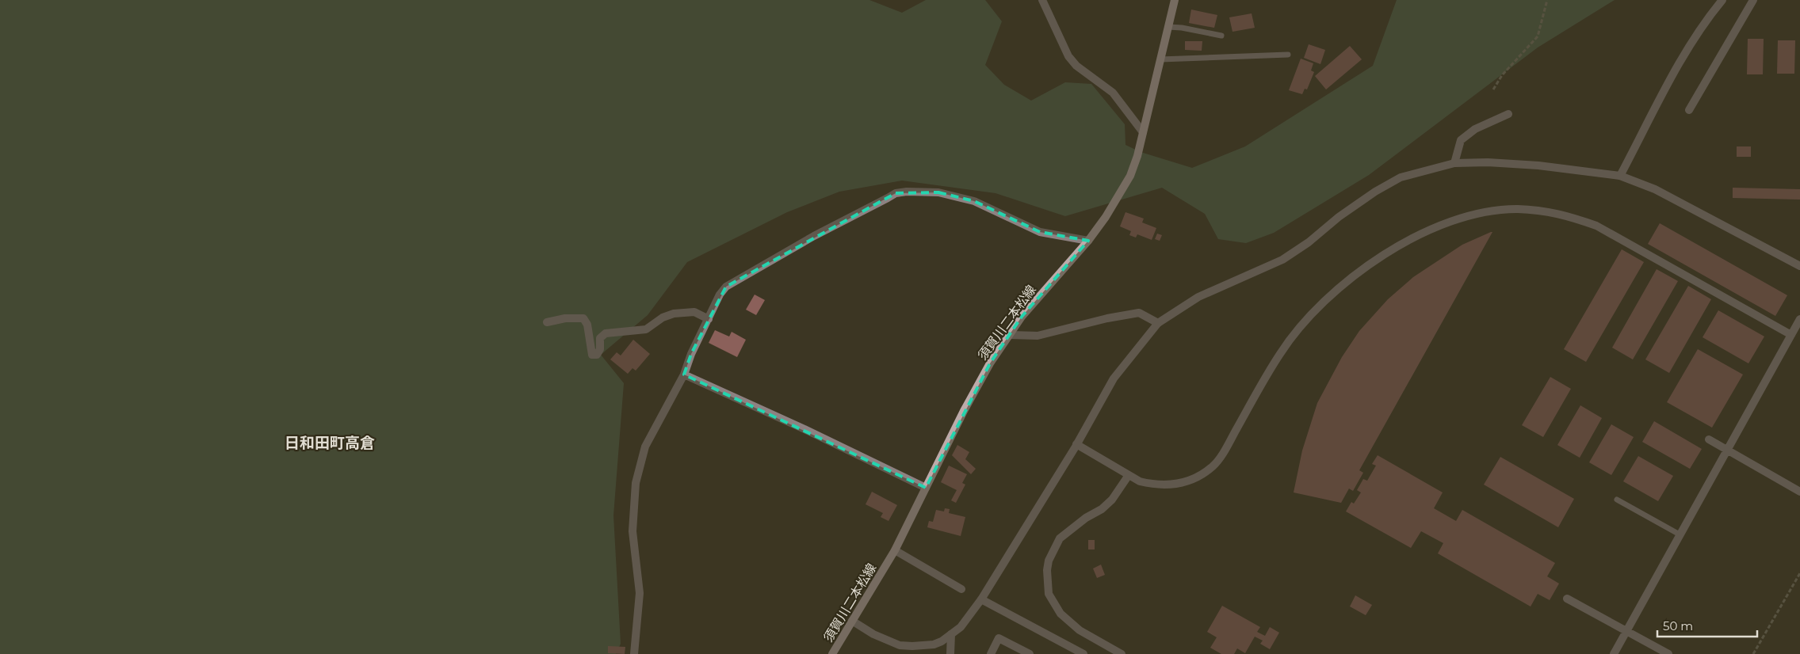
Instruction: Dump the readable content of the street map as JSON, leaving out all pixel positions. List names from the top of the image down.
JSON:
{
  "streets": {
    "main road": ["須賀川二本松線"]
  },
  "districts": ["日和田町高倉"],
  "scale_bar": "50 m"
}
